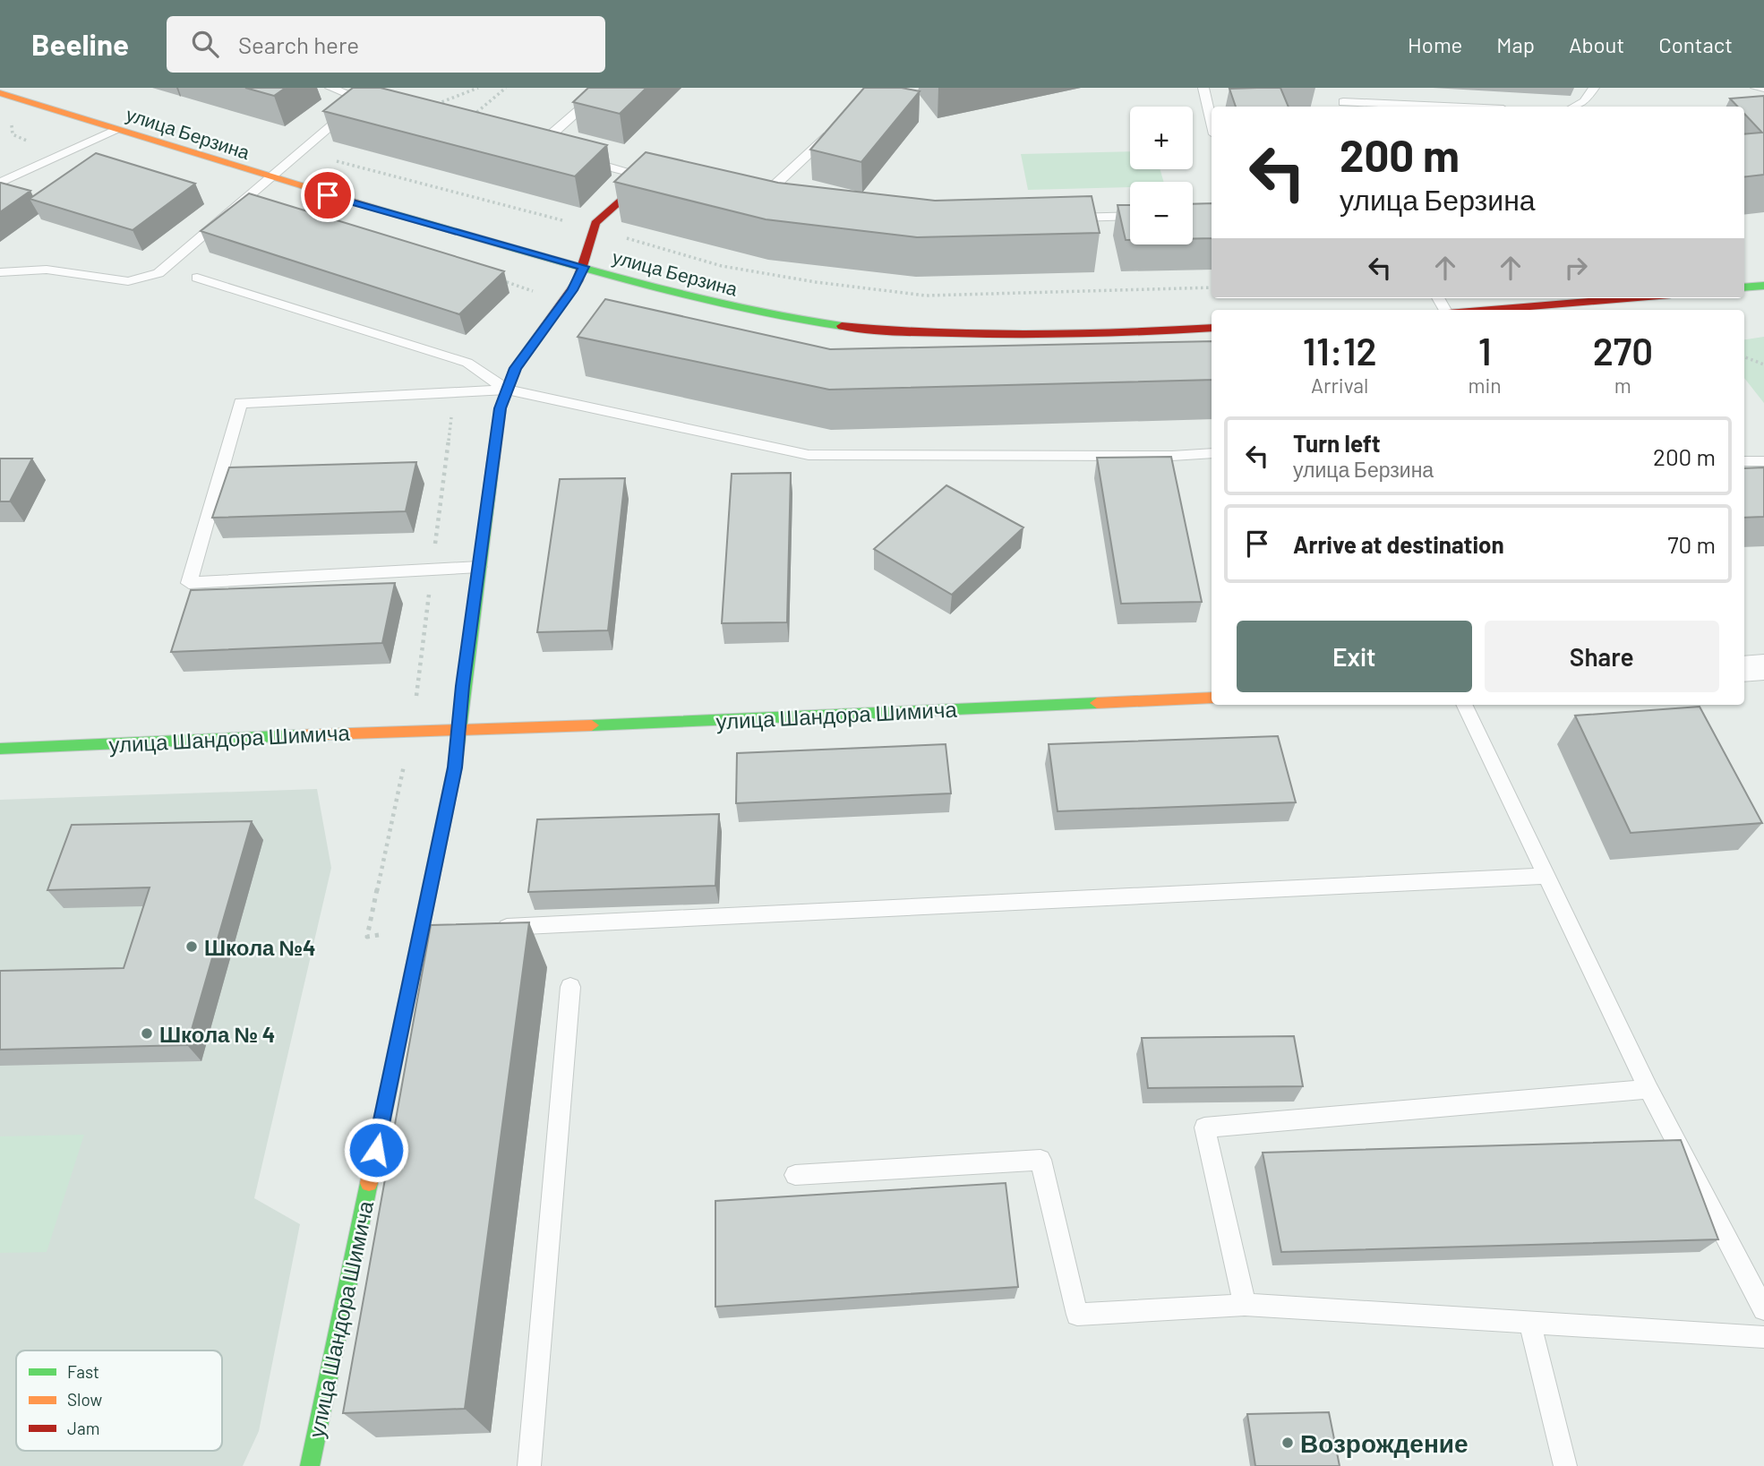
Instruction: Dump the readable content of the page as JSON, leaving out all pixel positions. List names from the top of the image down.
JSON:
{
  "streets": {
    "street": ["улица Берзина", "улица Шандора Шимича"]
  },
  "crossings": [
    ["улица Берзина", "улица Шандора Шимича"]
  ],
  "places": ["Школа №4", "Школа № 4", "Возрождение"],
  "legend": ["Fast", "Slow", "Jam"],
  "page": {
    "header": "Beeline",
    "search": "Search here",
    "nav": [
      "Home",
      "Map",
      "About",
      "Contact"
    ],
    "map_buttons": ["+", "−"],
    "turn": ["200 m", "улица Берзина"],
    "eta": [
      "11:12",
      "Arrival",
      "1",
      "min",
      "270",
      "m"
    ],
    "list": [
      {
        "name": "Turn left",
        "note": "улица Берзина",
        "value": "200 m"
      },
      {
        "name": "Arrive at destination",
        "value": "70 m"
      }
    ],
    "buttons": ["Exit", "Share"]
  }
}
